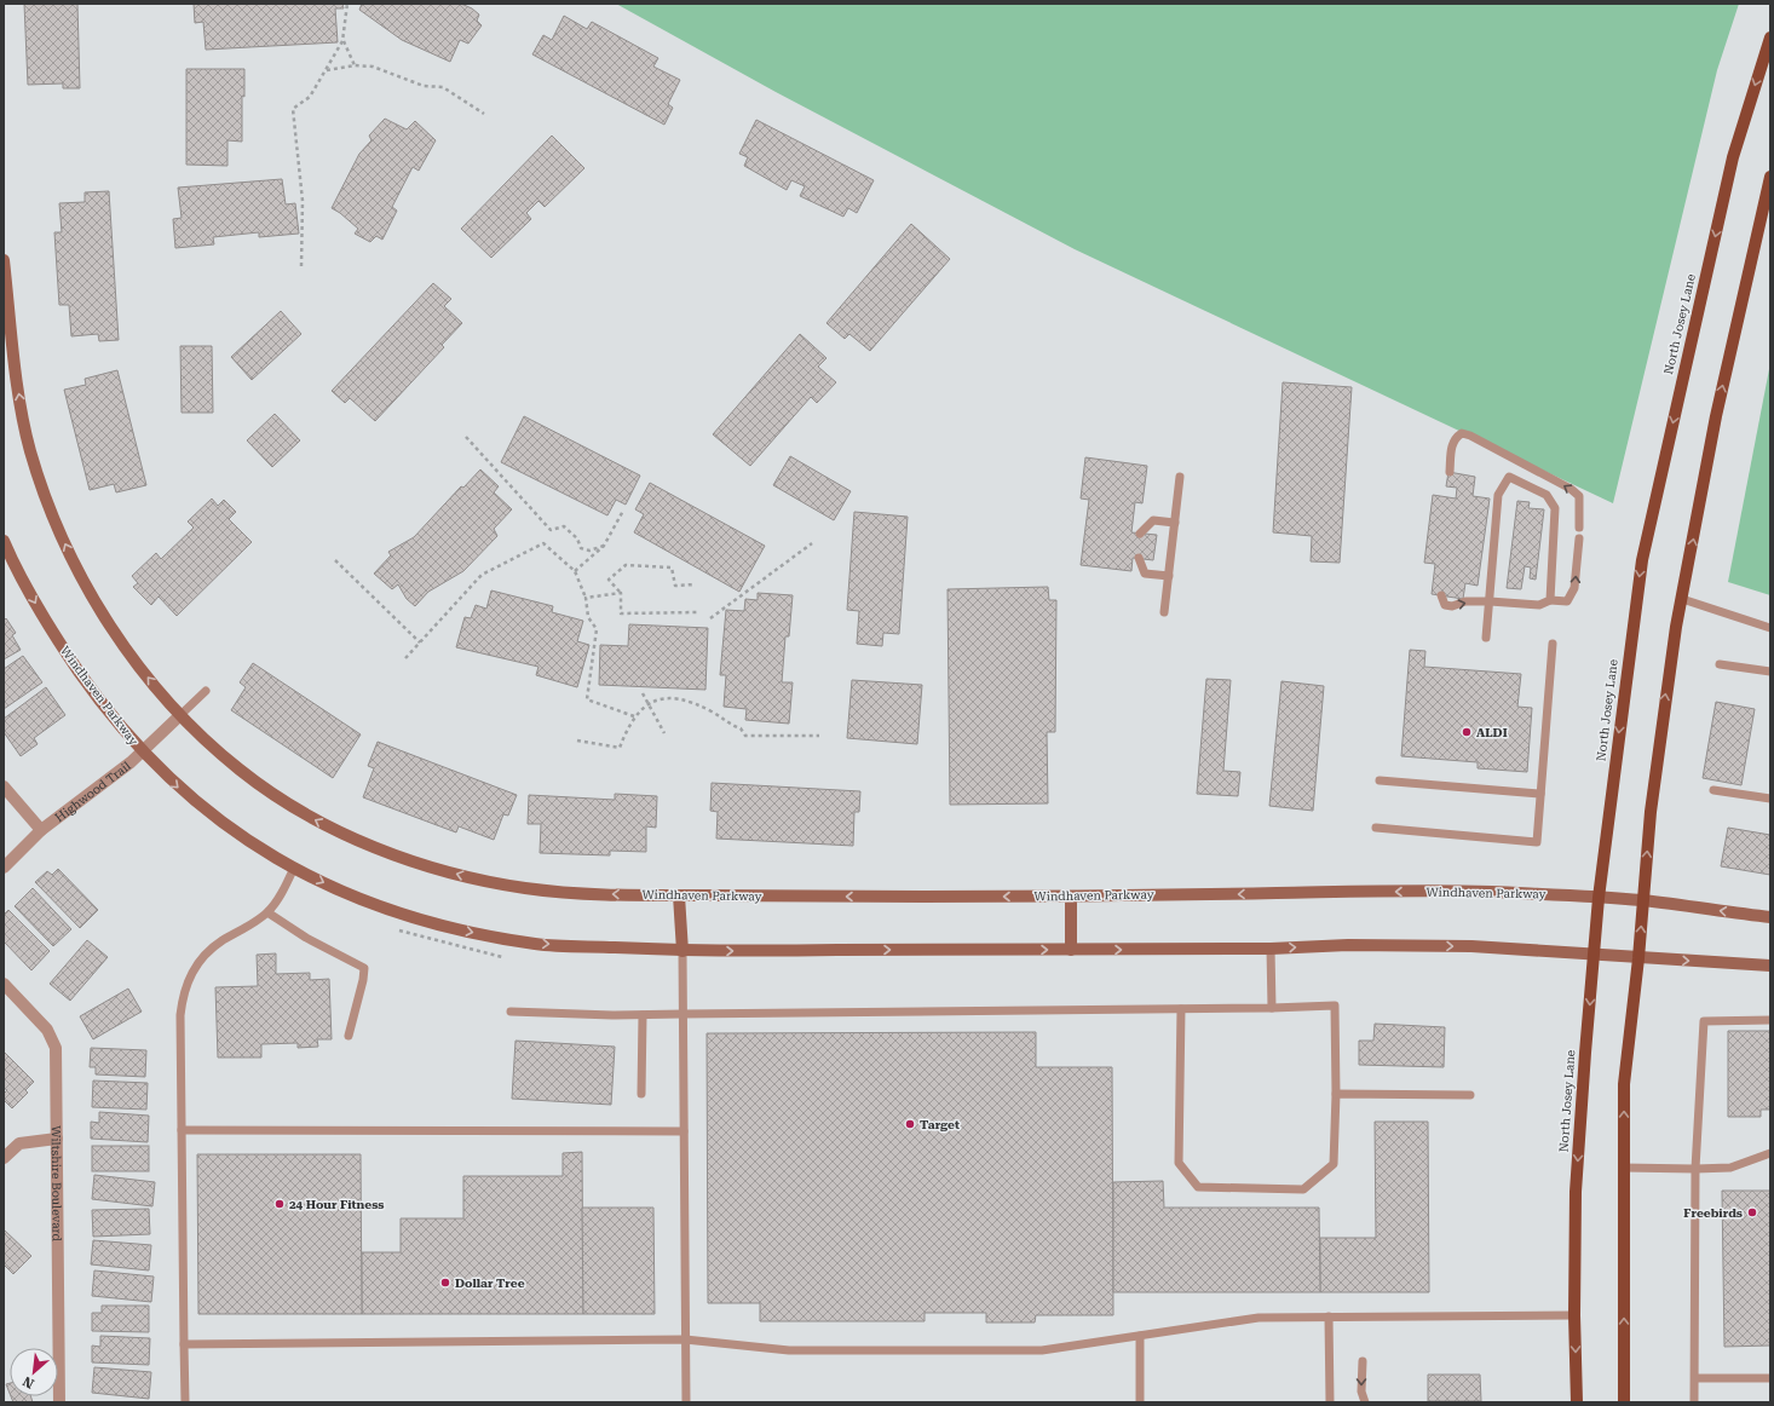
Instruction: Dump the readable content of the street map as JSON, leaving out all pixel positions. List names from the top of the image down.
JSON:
{
  "streets": {
    "main road": ["North Josey Lane", "Windhaven Parkway"],
    "street": ["Highwood Trail", "Wiltshire Boulevard"]
  },
  "crossings": [
    ["North Josey Lane", "Windhaven Parkway"],
    ["Windhaven Parkway", "Highwood Trail"]
  ],
  "places": [
    "ALDI",
    "Target",
    "24 Hour Fitness",
    "Freebirds",
    "Dollar Tree"
  ],
  "north": "bottom left"
}
